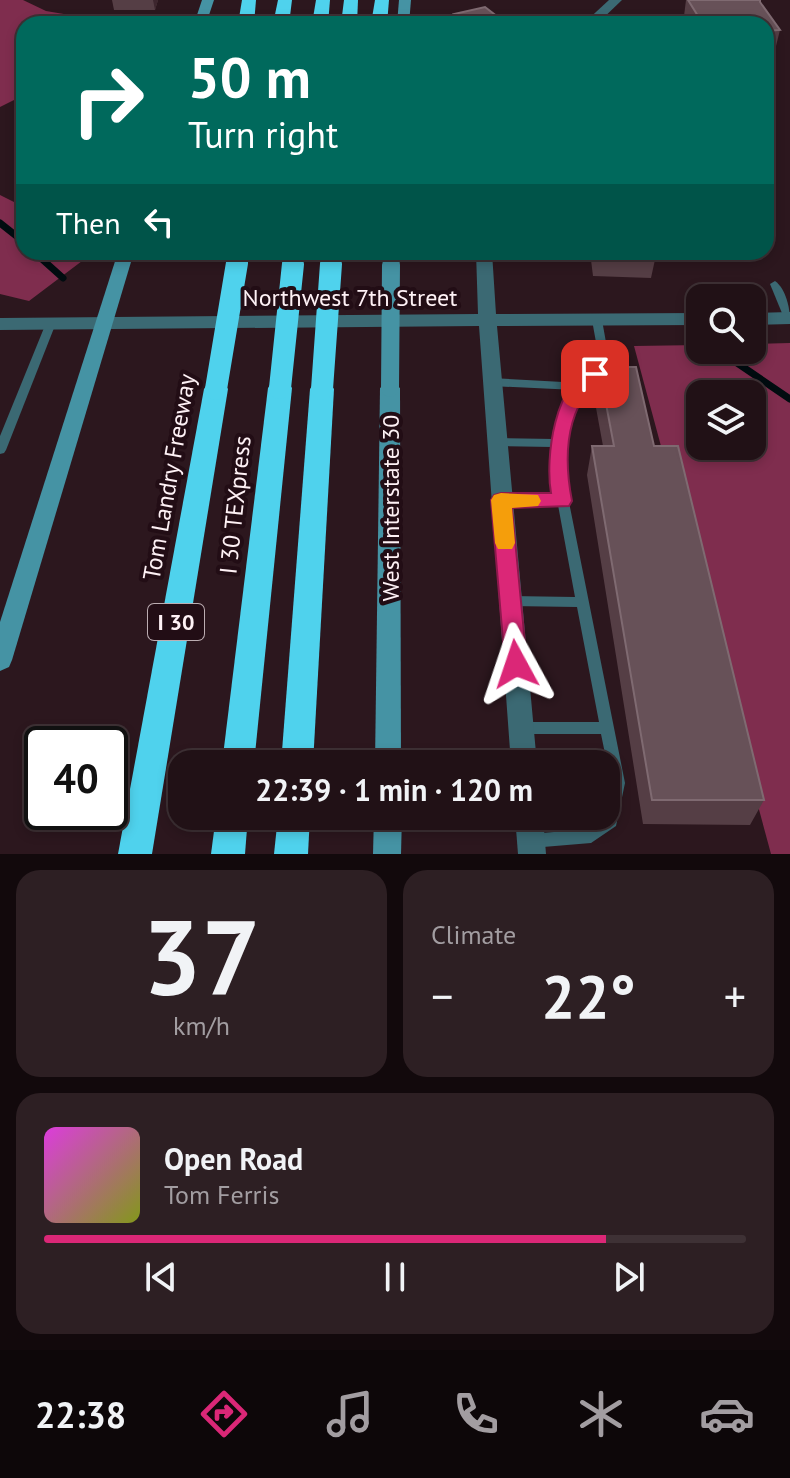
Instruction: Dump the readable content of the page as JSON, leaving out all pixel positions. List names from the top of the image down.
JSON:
{
  "streets": {
    "highway": ["Tom Landry Freeway", "I 30 TEXpress", "I 30"],
    "main road": ["West Interstate 30"],
    "street": ["Northwest 7th Street"]
  },
  "page": {
    "turn": ["50 m", "Turn right"],
    "then": "Then",
    "limit": "40",
    "trip": "22:39 · 1 min · 120 m",
    "tile": [
      ["37", "km/h"],
      "Climate"
    ],
    "heat": ["−", "22°", "+"],
    "song": ["Open Road", "Tom Ferris"],
    "tabs": "22:38"
  }
}
